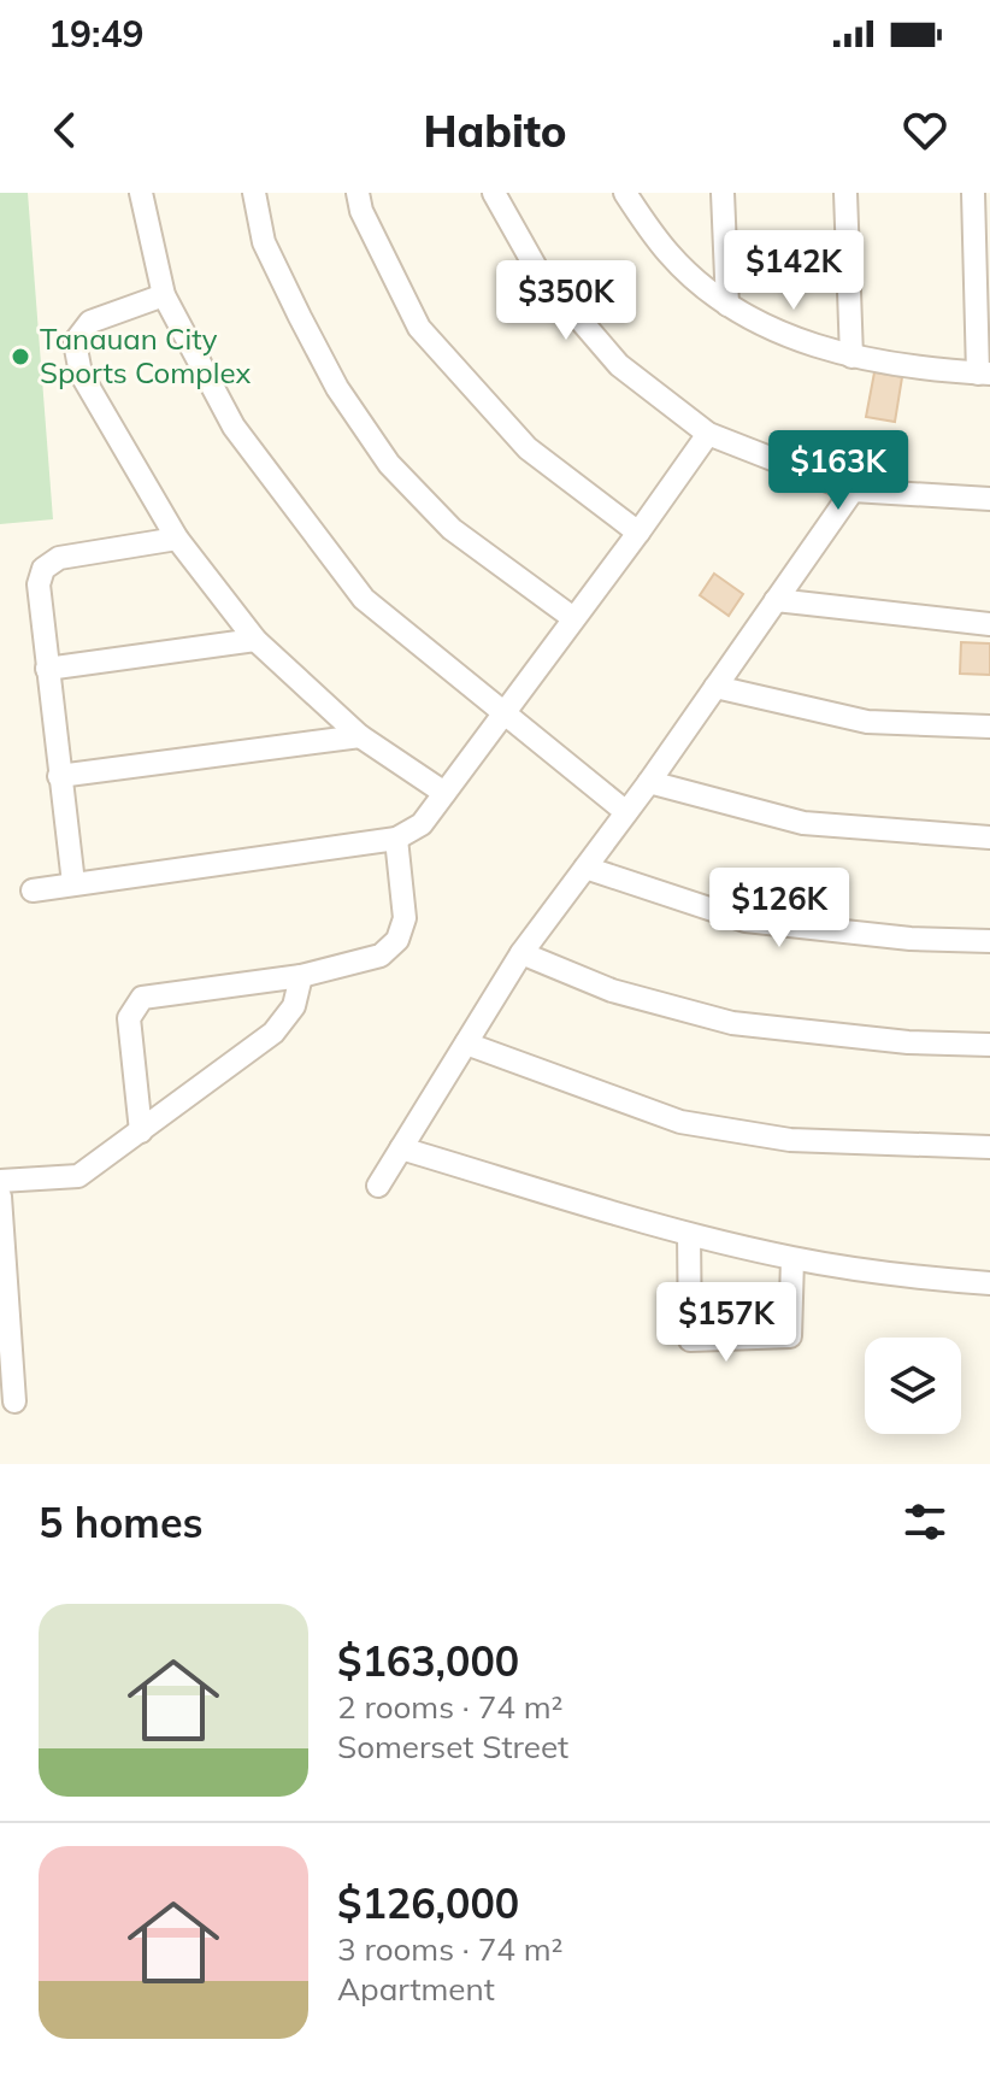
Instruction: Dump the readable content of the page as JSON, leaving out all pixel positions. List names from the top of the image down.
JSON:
{
  "places": ["Tanauan City Sports Complex"],
  "page": {
    "status": "19:49",
    "header": "Habito",
    "price": [
      "$142K",
      "$350K",
      "$163K",
      "$126K",
      "$157K"
    ],
    "heading": "5 homes",
    "list": [
      {
        "name": "$163,000",
        "note": "2 rooms · 74 m² · Somerset Street"
      },
      {
        "name": "$126,000",
        "note": "3 rooms · 74 m² · Apartment"
      }
    ]
  }
}
